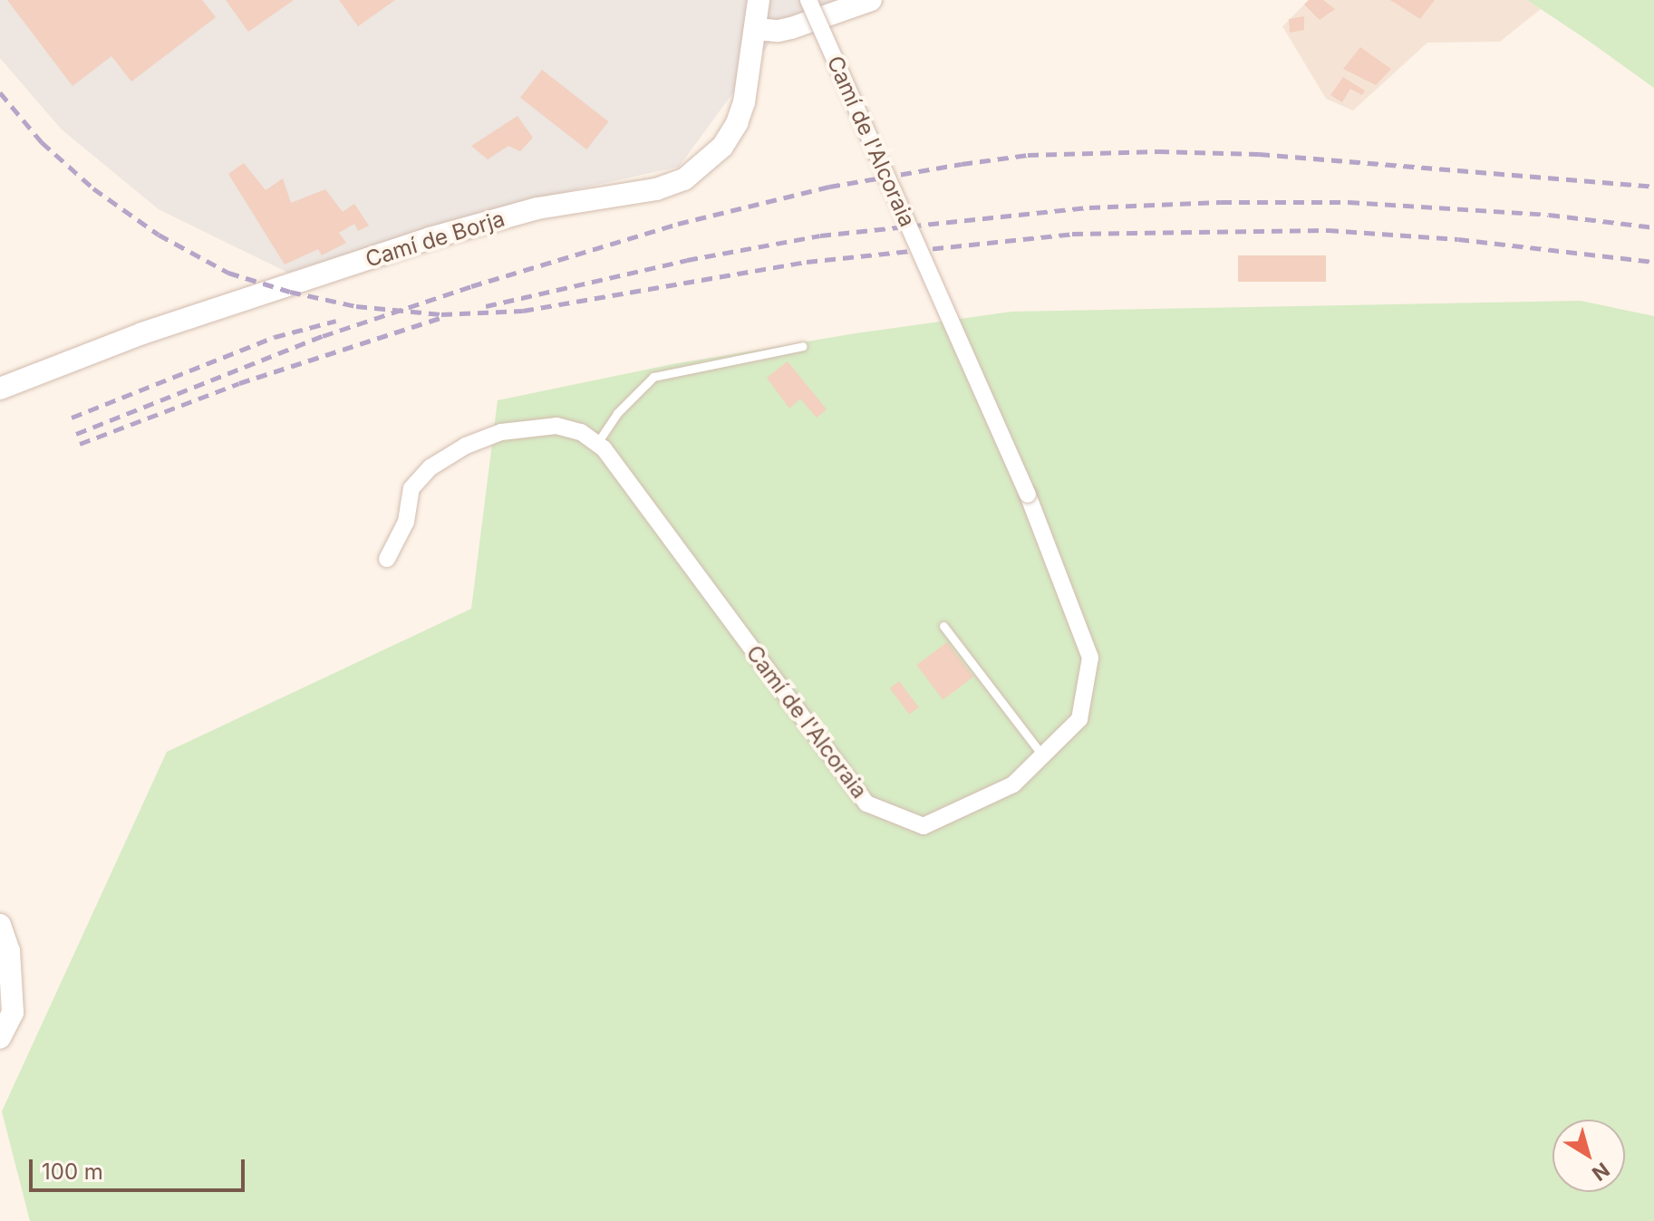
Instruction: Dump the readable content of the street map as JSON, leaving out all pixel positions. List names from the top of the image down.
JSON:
{
  "streets": {
    "street": ["Camí de l'Alcoraia", "Camí de Borja"]
  },
  "scale_bar": "100 m",
  "north": "bottom right"
}
